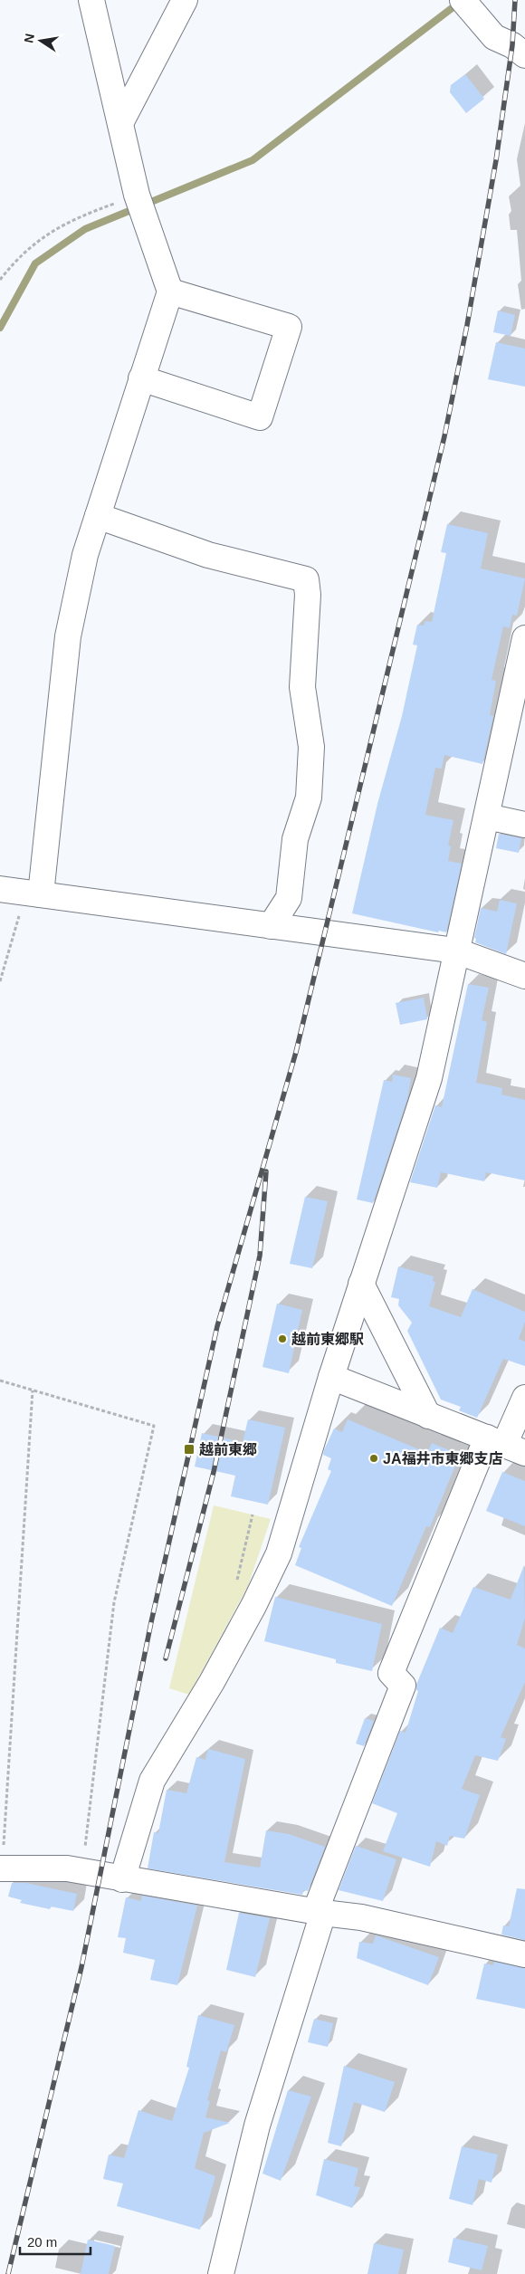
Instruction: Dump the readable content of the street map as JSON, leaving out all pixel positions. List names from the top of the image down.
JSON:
{
  "places": {
    "other": ["越前東郷駅", "JA福井市東郷支店"],
    "transit": ["越前東郷"]
  },
  "scale_bar": "20 m",
  "north": "left"
}
